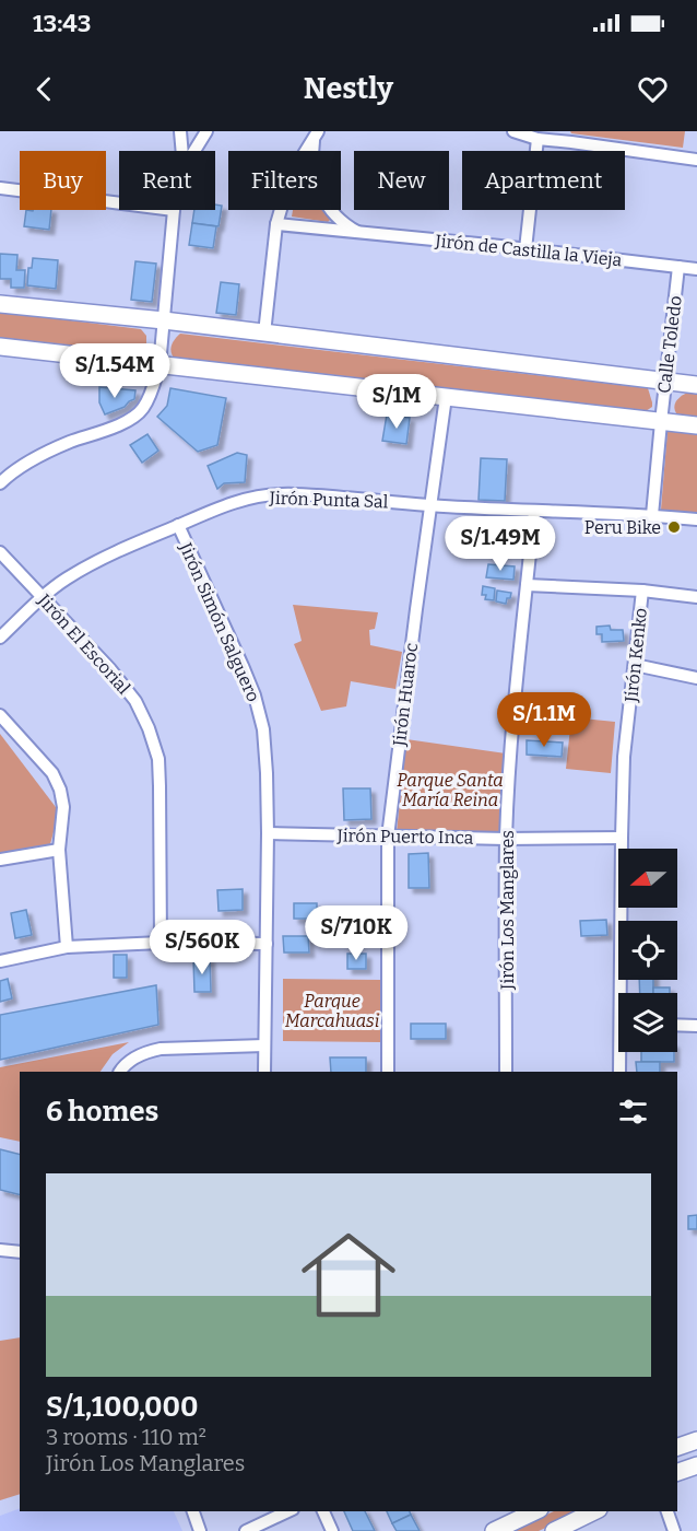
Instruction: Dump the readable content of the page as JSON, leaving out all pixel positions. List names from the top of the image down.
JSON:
{
  "streets": {
    "street": [
      "Jirón de Castilla la Vieja",
      "Calle Toledo",
      "Jirón Punta Sal",
      "Jirón Simón Salguero",
      "Jirón El Escorial",
      "Jirón Kenko",
      "Jirón Huaroc",
      "Jirón Puerto Inca",
      "Jirón Los Manglares"
    ]
  },
  "crossings": [
    ["Jirón de Castilla la Vieja", "Calle Toledo"],
    ["Calle Toledo", "Jirón Punta Sal"],
    ["Jirón Punta Sal", "Jirón Simón Salguero"],
    ["Jirón Punta Sal", "Jirón El Escorial"],
    ["Jirón Punta Sal", "Jirón Huaroc"],
    ["Jirón Punta Sal", "Jirón Los Manglares"],
    ["Jirón Simón Salguero", "Jirón Puerto Inca"],
    ["Jirón Kenko", "Jirón Puerto Inca"],
    ["Jirón Huaroc", "Jirón Puerto Inca"],
    ["Jirón Puerto Inca", "Jirón Los Manglares"]
  ],
  "parks": ["Parque Santa María Reina", "Parque Marcahuasi"],
  "places": ["Peru Bike"],
  "north": "left",
  "page": {
    "status": "13:43",
    "header": "Nestly",
    "chip": [
      "Buy",
      "Rent",
      "Filters",
      "New",
      "Apartment"
    ],
    "price": [
      "S/1.54M",
      "S/1M",
      "S/1.49M",
      "S/1.1M",
      "S/710K",
      "S/560K"
    ],
    "heading": "6 homes",
    "list": [
      {
        "name": "S/1,100,000",
        "note": "3 rooms · 110 m² · Jirón Los Manglares"
      }
    ]
  }
}
